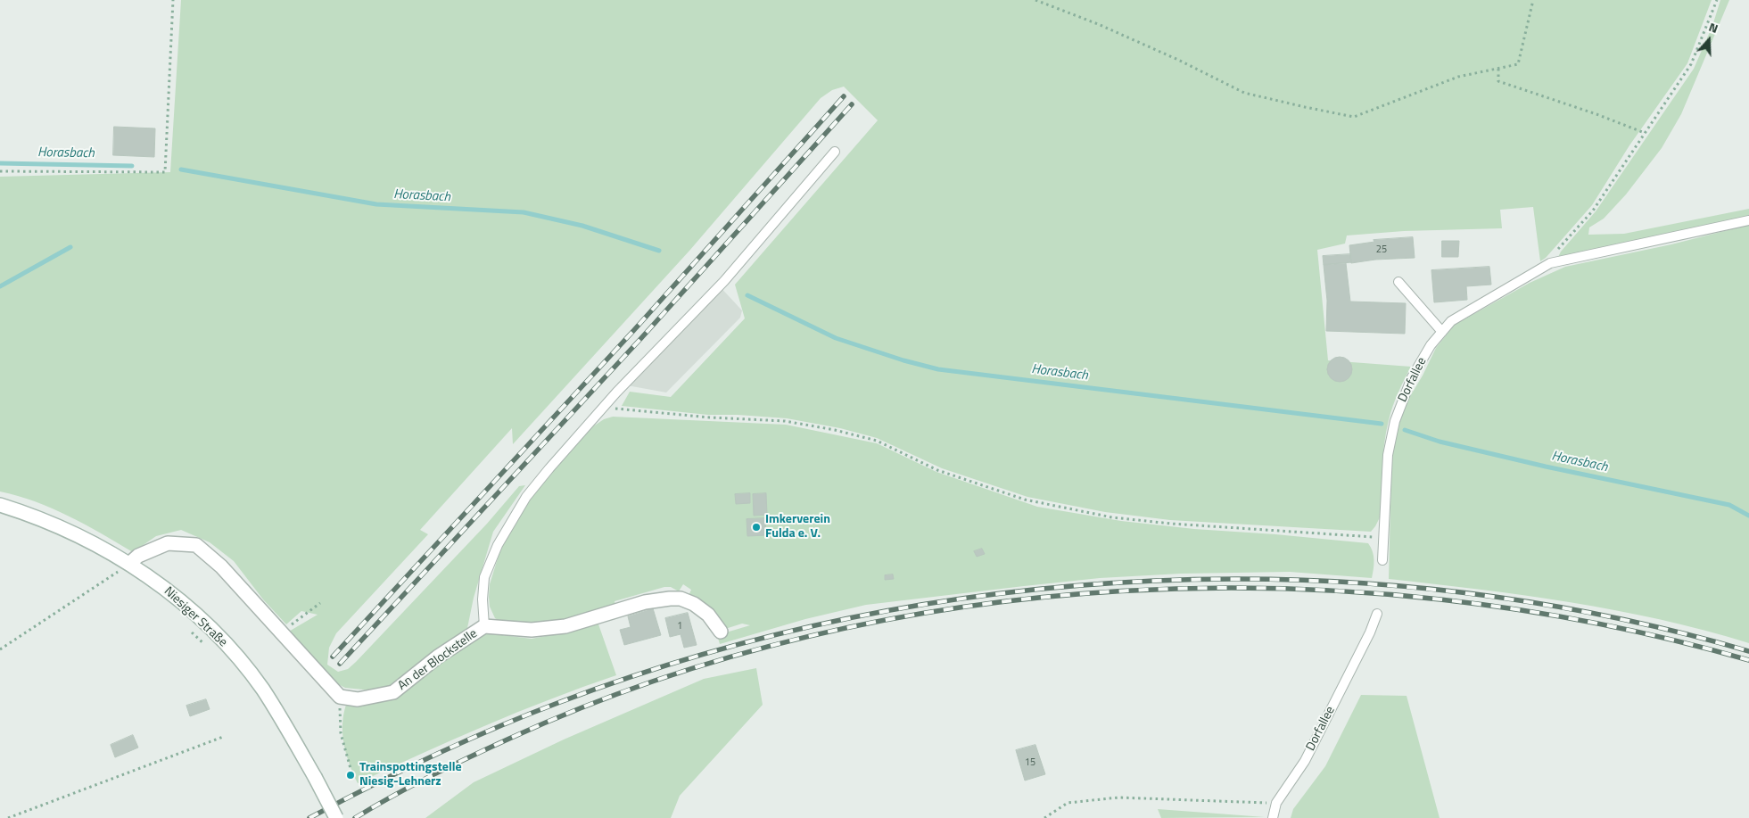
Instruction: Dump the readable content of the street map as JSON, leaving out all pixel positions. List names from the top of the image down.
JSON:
{
  "streets": {
    "street": ["Niesiger Straße", "An der Blockstelle"],
    "lane": ["Dorfallee"]
  },
  "water": ["Horasbach"],
  "places": ["Imkerverein Fulda e. V.", "Trainspottingstelle Niesig-Lehnerz"],
  "house_numbers": ["25", "1", "15"],
  "north": "top"
}
